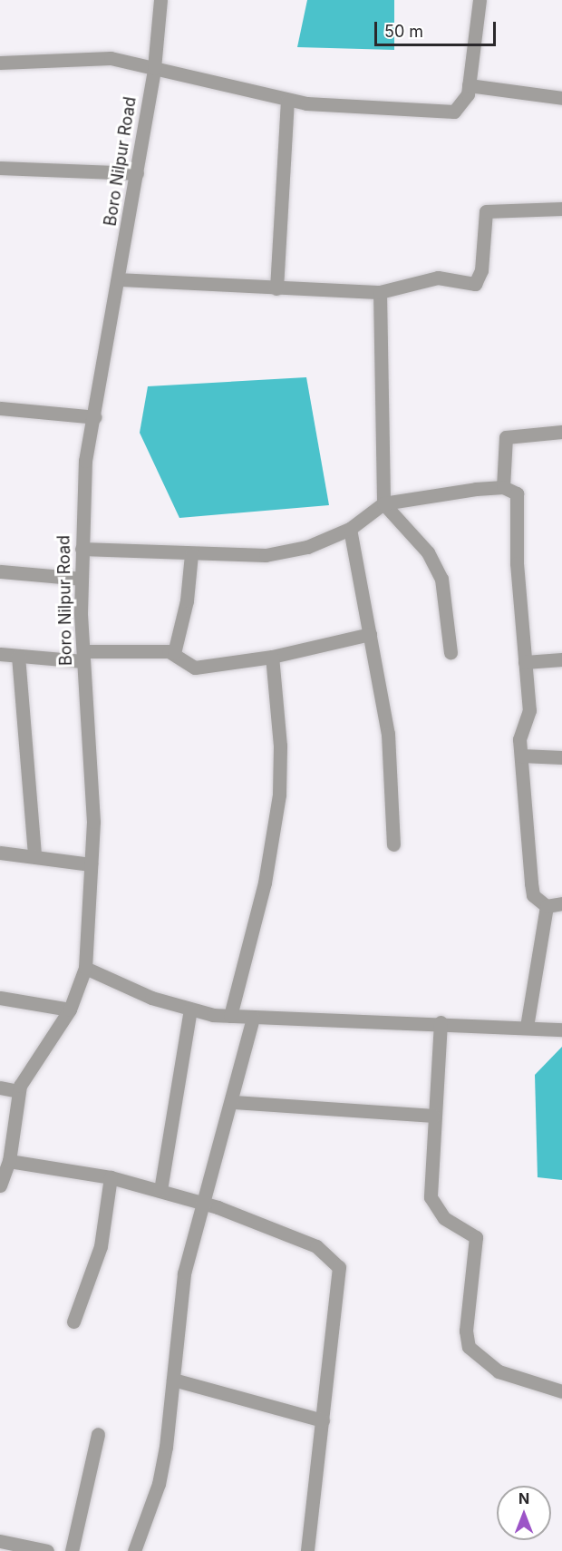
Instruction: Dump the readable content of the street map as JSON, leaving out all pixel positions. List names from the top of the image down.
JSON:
{
  "streets": {
    "street": ["Boro Nilpur Road"]
  },
  "scale_bar": "50 m",
  "north": "top"
}
